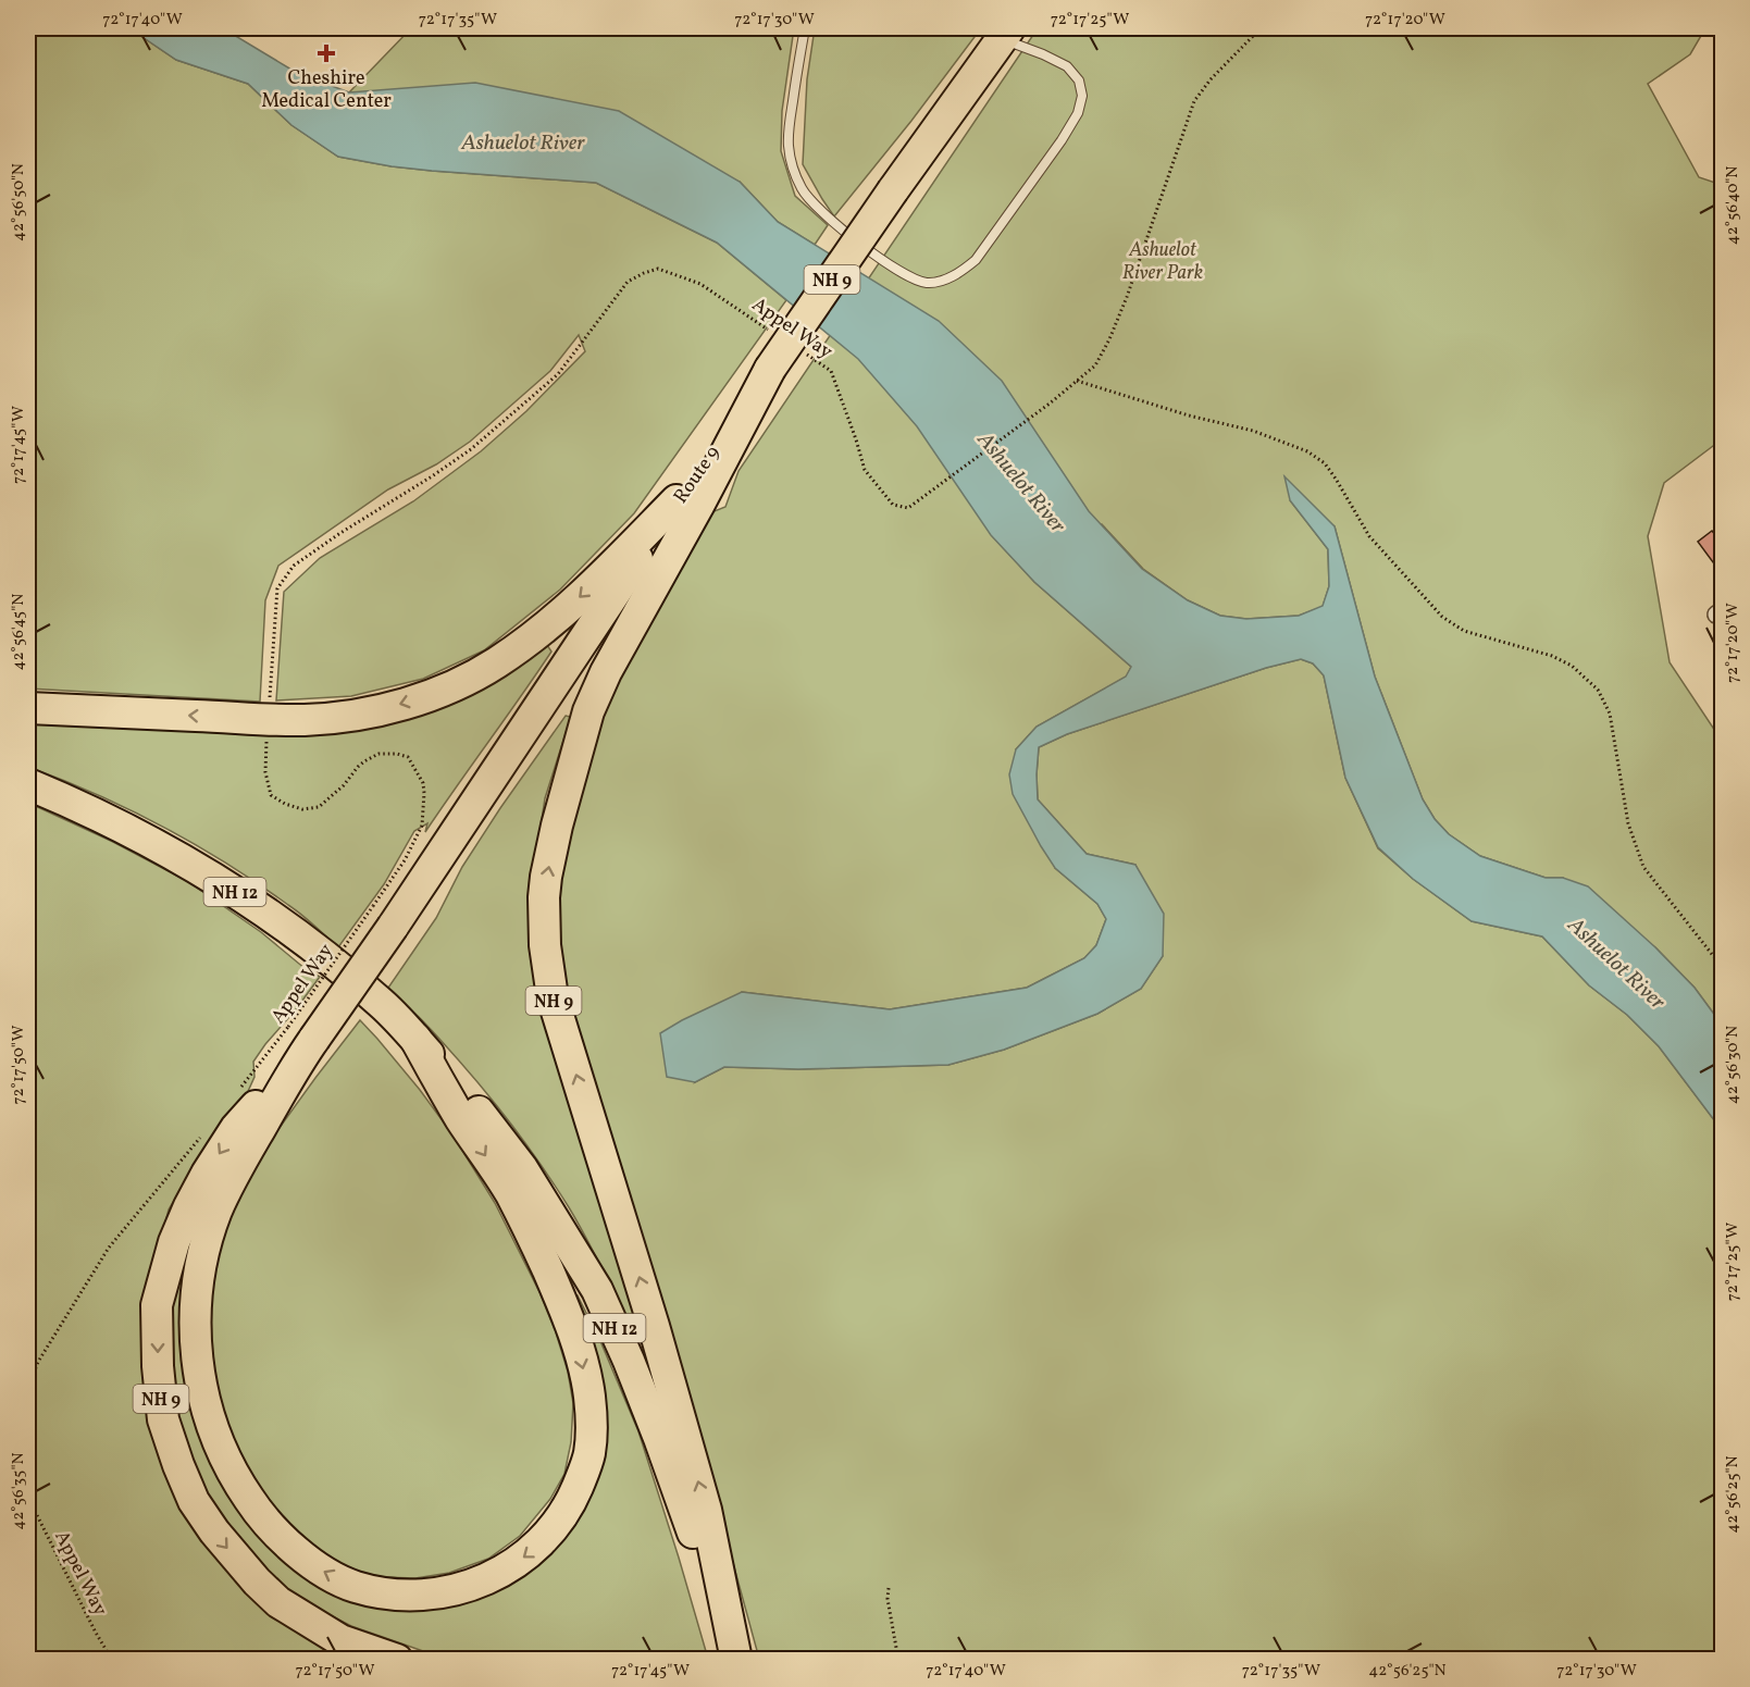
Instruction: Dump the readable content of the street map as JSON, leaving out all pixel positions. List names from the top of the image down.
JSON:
{
  "streets": {
    "highway": ["NH 9", "Route 9", "NH 12"],
    "path": ["Appel Way"]
  },
  "crossings": [
    ["NH 9", "Appel Way"],
    ["NH 9", "Route 9"],
    ["NH 9", "NH 12"],
    ["Appel Way", "Route 9"]
  ],
  "water": ["Ashuelot River"],
  "parks": ["Ashuelot River Park"],
  "places": {
    "health": ["Cheshire Medical Center"]
  },
  "coordinates": [
    "72°17'40\"W",
    "72°17'35\"W",
    "72°17'30\"W",
    "72°17'25\"W",
    "72°17'20\"W",
    "42°56'50\"N",
    "42°56'40\"N",
    "72°17'45\"W",
    "42°56'45\"N",
    "72°17'50\"W",
    "42°56'30\"N",
    "42°56'35\"N",
    "42°56'25\"N"
  ]
}
